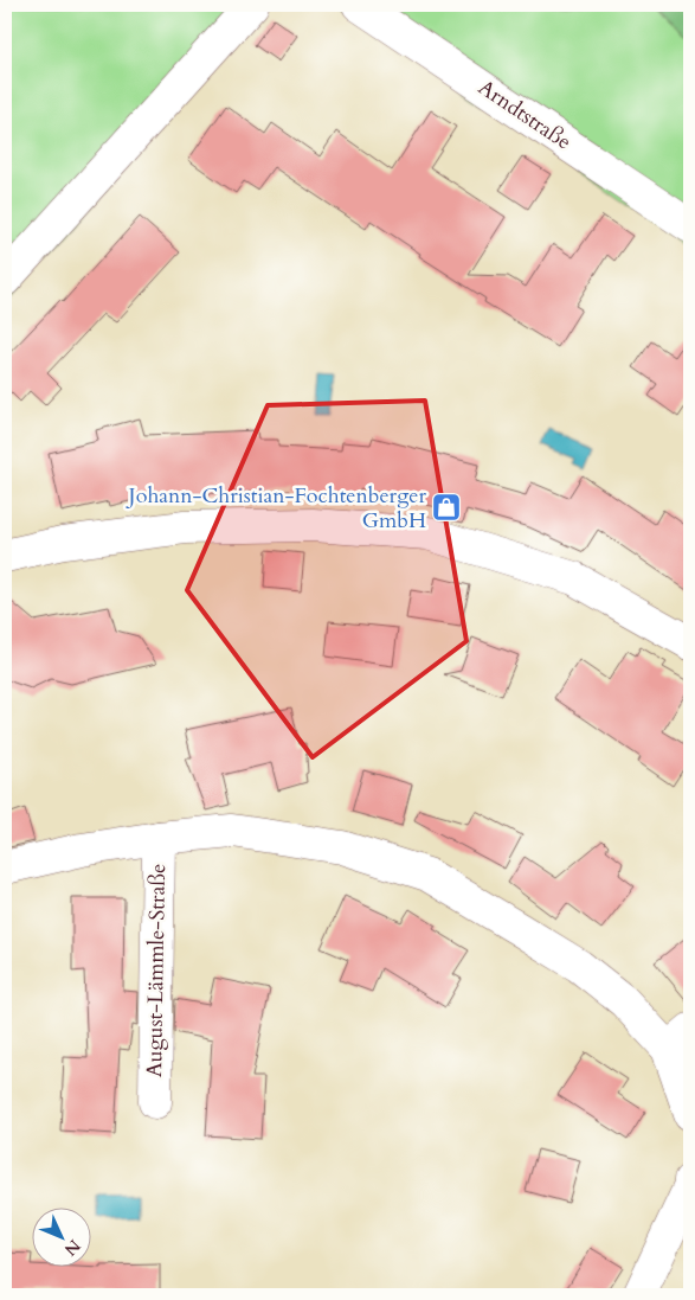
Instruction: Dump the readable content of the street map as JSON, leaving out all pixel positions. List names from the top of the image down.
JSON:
{
  "streets": {
    "street": ["Arndtstraße", "August-Lämmle-Straße"]
  },
  "places": {
    "shop": ["Johann-Christian-Fochtenberger GmbH"]
  },
  "north": "bottom right"
}
